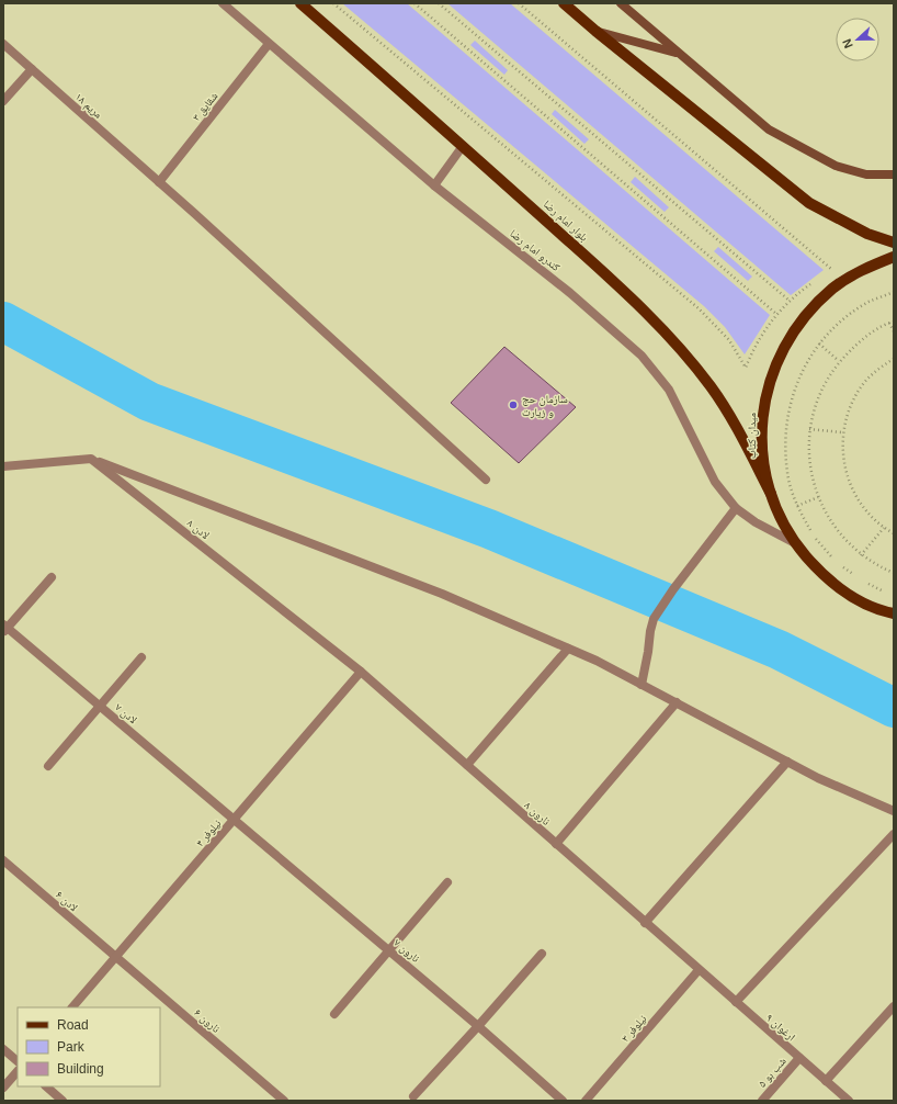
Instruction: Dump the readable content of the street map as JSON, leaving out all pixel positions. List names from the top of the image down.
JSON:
{
  "streets": {
    "main road": ["بلوار امام رضا", "میدان کتاب"],
    "street": [
      "مریم ۱۸",
      "شقایق ۳",
      "کندرو امام رضا",
      "لادن ۸",
      "لادن ۷",
      "نارون ۸",
      "نیلوفر ۴",
      "لادن ۶",
      "نارون ۷",
      "نارون ۶",
      "ارغوان ۹",
      "نیلوفر ۳",
      "شب بو ۵"
    ]
  },
  "crossings": [
    ["مریم ۱۸", "شقایق ۳"],
    ["شقایق ۳", "کندرو امام رضا"],
    ["بلوار امام رضا", "میدان کتاب"],
    ["کندرو امام رضا", "میدان کتاب"],
    ["لادن ۸", "نارون ۸"],
    ["لادن ۸", "نیلوفر ۴"],
    ["لادن ۷", "نیلوفر ۴"],
    ["لادن ۷", "نارون ۷"],
    ["نارون ۸", "نیلوفر ۴"],
    ["نارون ۸", "ارغوان ۹"],
    ["نارون ۸", "نیلوفر ۳"],
    ["نیلوفر ۴", "لادن ۶"],
    ["نیلوفر ۴", "نارون ۷"],
    ["نیلوفر ۴", "نارون ۶"],
    ["لادن ۶", "نارون ۶"],
    ["ارغوان ۹", "نیلوفر ۳"],
    ["ارغوان ۹", "شب بو ۵"]
  ],
  "places": ["سازمان حج و زیارت"],
  "legend": ["Road", "Park", "Building"],
  "north": "left"
}
